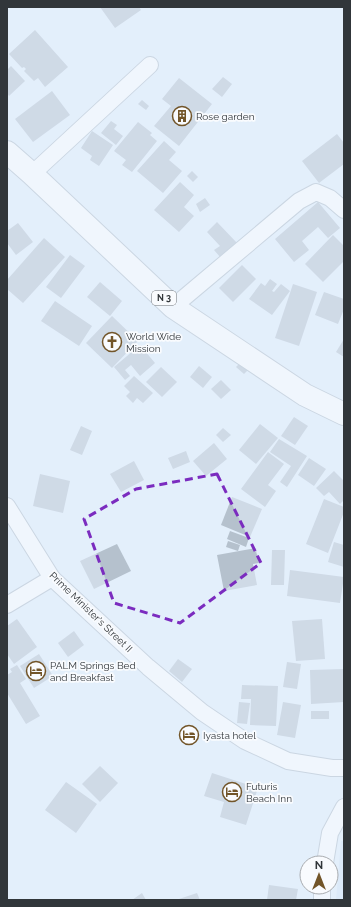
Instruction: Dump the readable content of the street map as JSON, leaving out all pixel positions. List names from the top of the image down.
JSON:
{
  "streets": {
    "highway": ["N 3"],
    "street": ["Prime Minister's Street II"]
  },
  "places": {
    "building": ["Rose garden"],
    "church": ["World Wide Mission"],
    "hotel": ["PALM Springs Bed and Breakfast", "Iyasta hotel", "Futuris Beach Inn"]
  },
  "north": "top"
}
